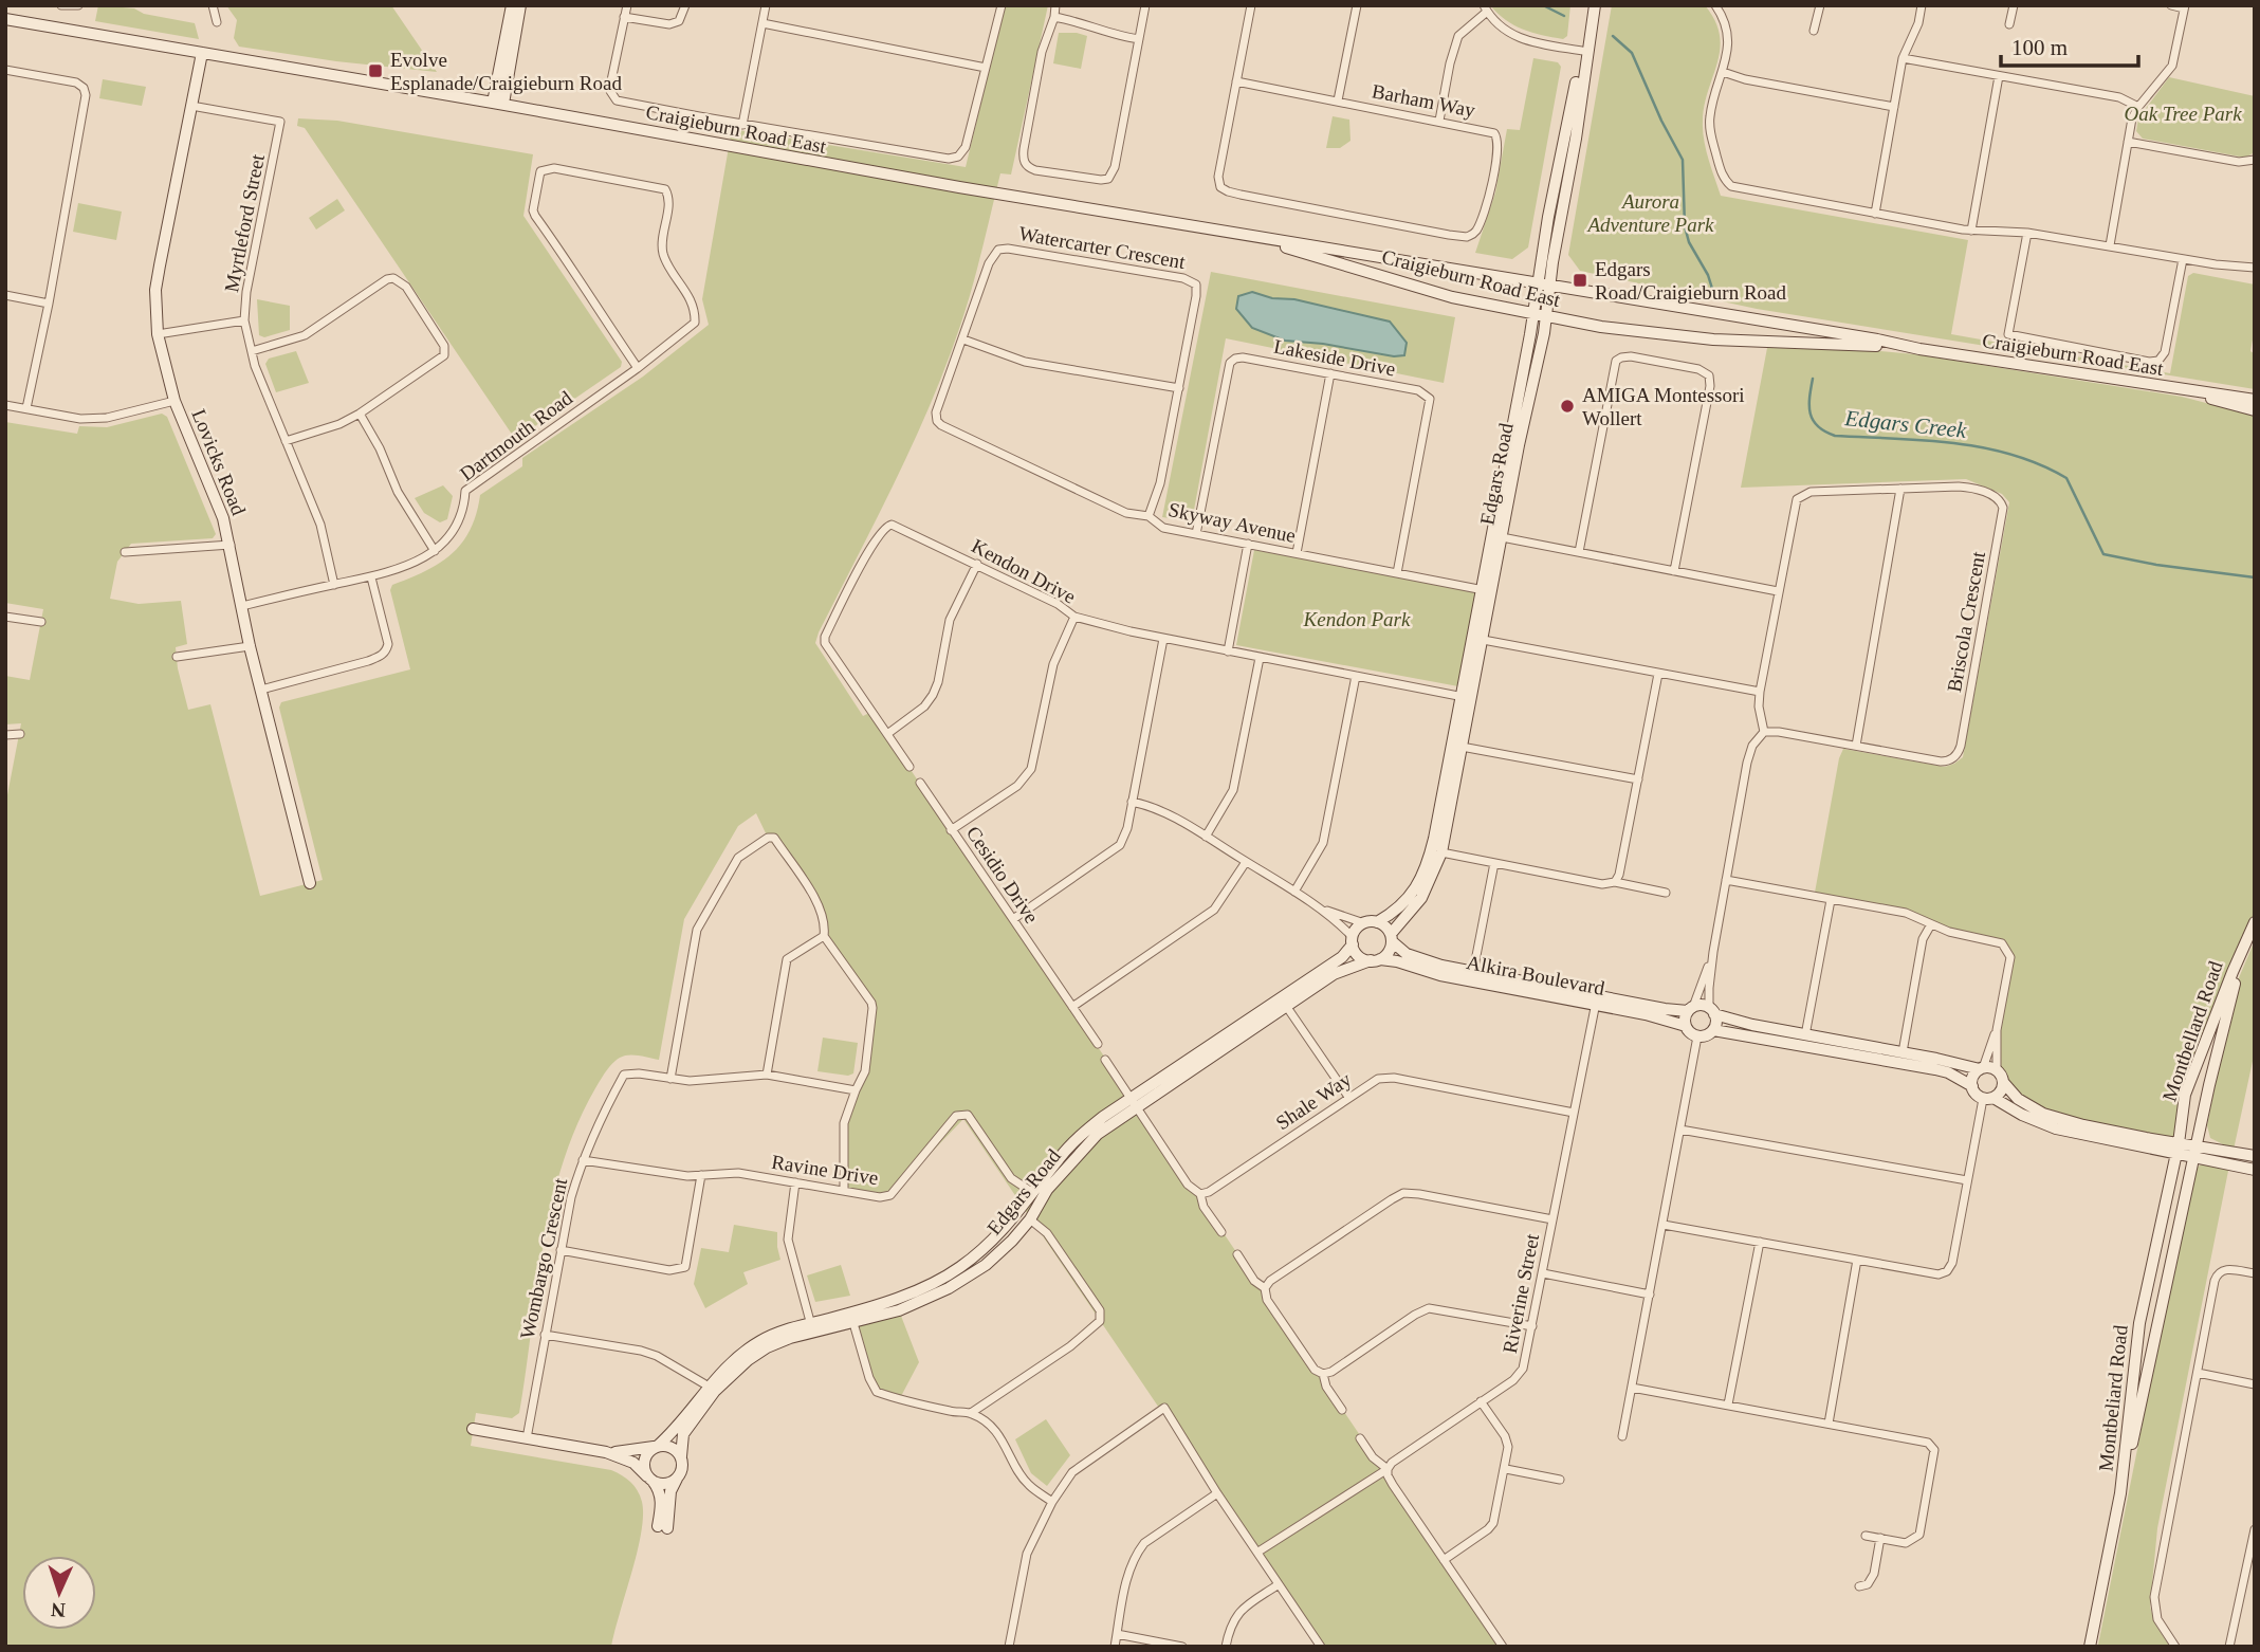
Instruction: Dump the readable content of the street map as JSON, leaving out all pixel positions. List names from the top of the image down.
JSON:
{
  "streets": {
    "street": [
      "Barham Way",
      "Craigieburn Road East",
      "Myrtleford Street",
      "Watercarter Crescent",
      "Lakeside Drive",
      "Dartmouth Road",
      "Lovicks Road",
      "Edgars Road",
      "Skyway Avenue",
      "Kendon Drive",
      "Briscola Crescent",
      "Cesidio Drive",
      "Alkira Boulevard",
      "Montbellard Road",
      "Shale Way",
      "Ravine Drive",
      "Wombargo Crescent",
      "Riverine Street",
      "Montbeliard Road"
    ]
  },
  "crossings": [
    ["Craigieburn Road East", "Lovicks Road"],
    ["Craigieburn Road East", "Edgars Road"],
    ["Myrtleford Street", "Dartmouth Road"],
    ["Myrtleford Street", "Lovicks Road"],
    ["Watercarter Crescent", "Skyway Avenue"],
    ["Lakeside Drive", "Skyway Avenue"],
    ["Dartmouth Road", "Lovicks Road"],
    ["Edgars Road", "Skyway Avenue"],
    ["Edgars Road", "Kendon Drive"],
    ["Edgars Road", "Alkira Boulevard"],
    ["Edgars Road", "Ravine Drive"],
    ["Kendon Drive", "Cesidio Drive"],
    ["Alkira Boulevard", "Riverine Street"],
    ["Montbellard Road", "Montbeliard Road"],
    ["Shale Way", "Riverine Street"],
    ["Ravine Drive", "Wombargo Crescent"]
  ],
  "water": ["Edgars Creek"],
  "parks": ["Oak Tree Park", "Aurora Adventure Park", "Kendon Park"],
  "places": {
    "transit": ["Evolve Esplanade/Craigieburn Road", "Edgars Road/Craigieburn Road"],
    "other": ["AMIGA Montessori Wollert"]
  },
  "scale_bar": "100 m",
  "north": "bottom"
}
